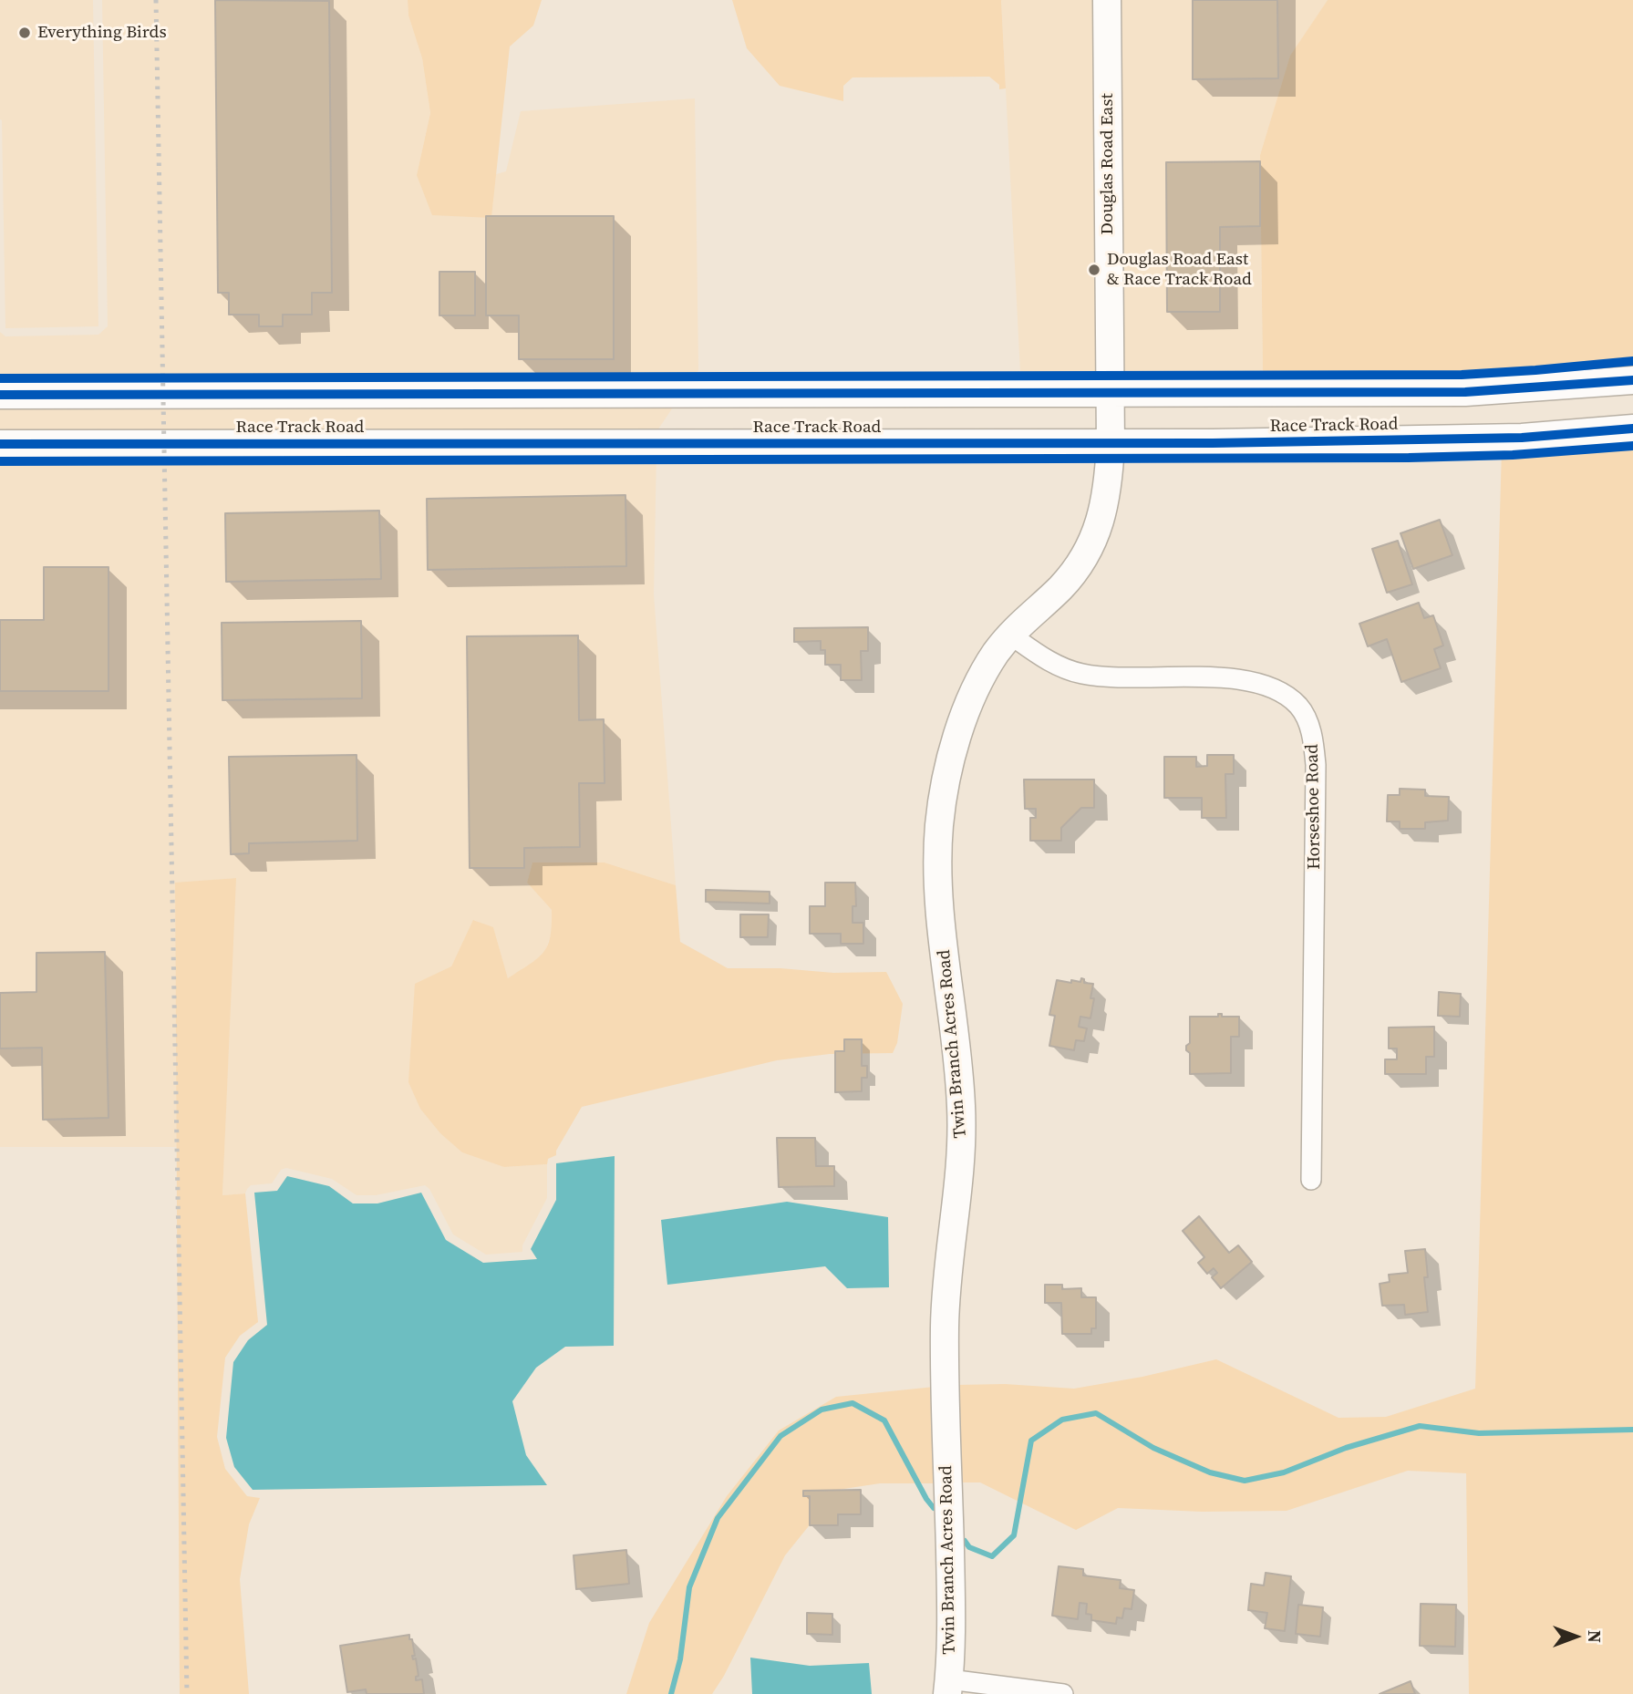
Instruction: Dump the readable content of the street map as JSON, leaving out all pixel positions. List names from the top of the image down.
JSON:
{
  "streets": {
    "main road": ["Douglas Road East", "Race Track Road", "Twin Branch Acres Road"],
    "street": ["Horseshoe Road"]
  },
  "crossings": [
    ["Douglas Road East", "Race Track Road"],
    ["Douglas Road East", "Twin Branch Acres Road"],
    ["Race Track Road", "Twin Branch Acres Road"],
    ["Horseshoe Road", "Twin Branch Acres Road"]
  ],
  "places": ["Everything Birds", "Douglas Road East & Race Track Road"],
  "north": "right"
}
